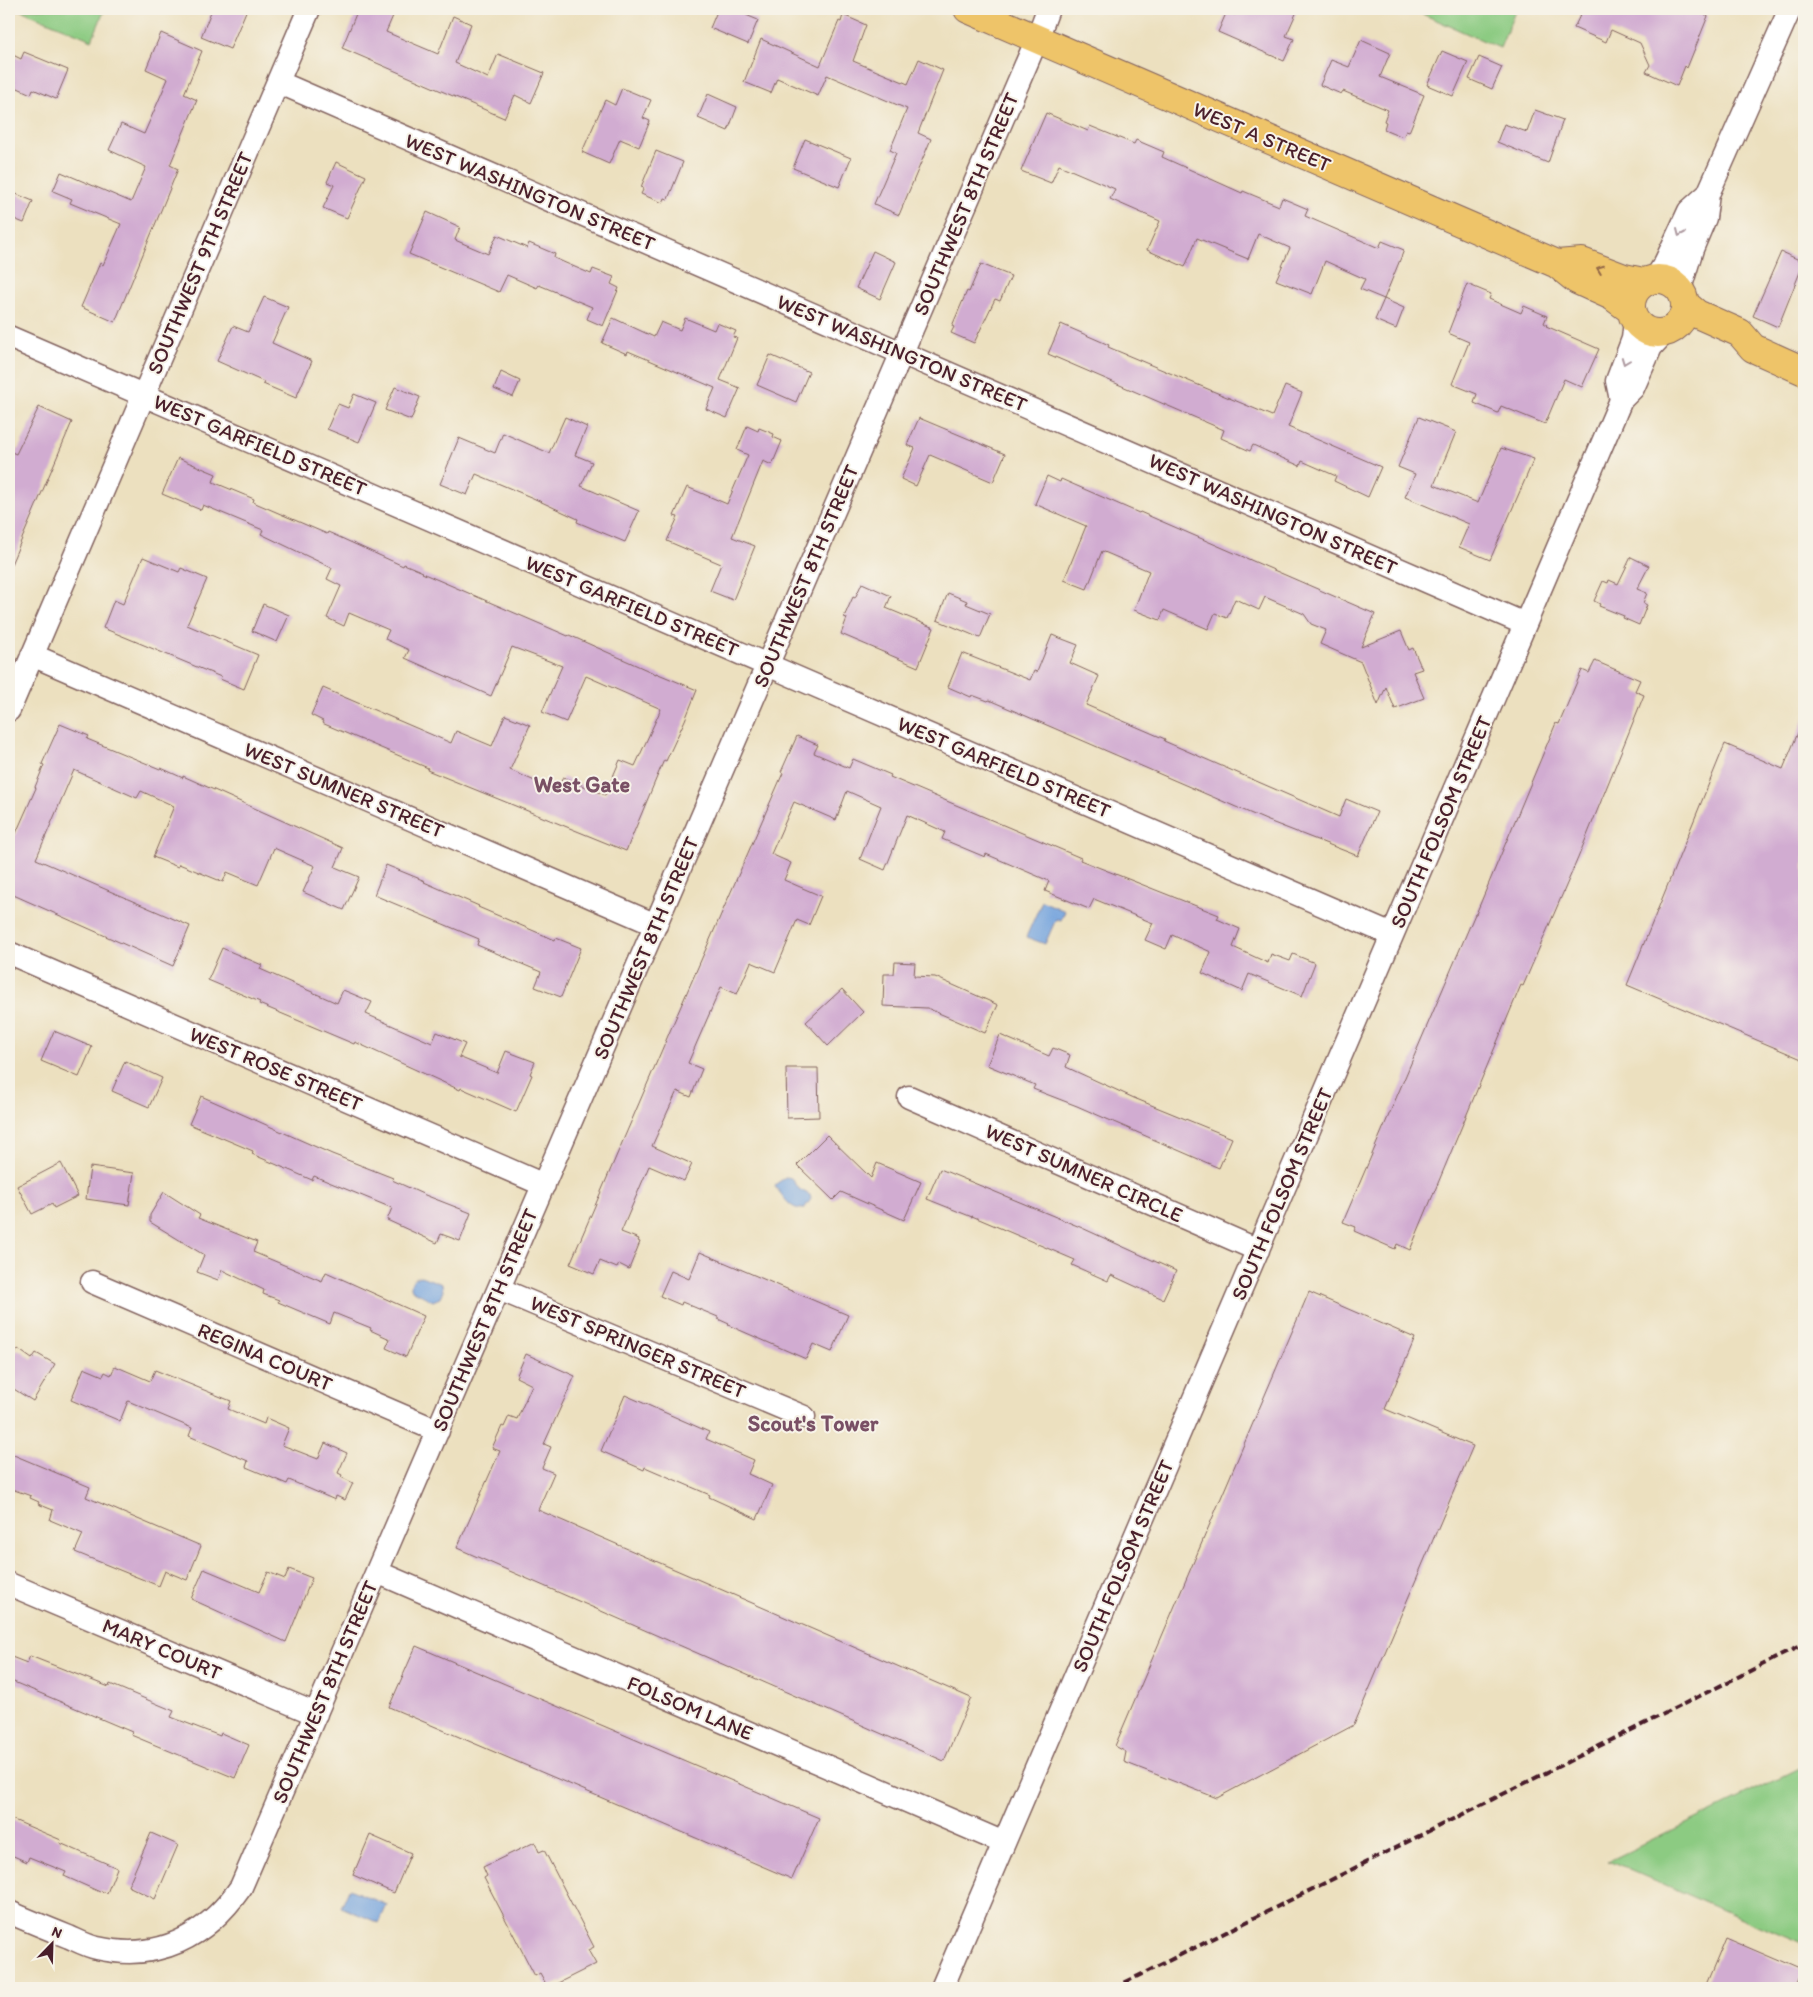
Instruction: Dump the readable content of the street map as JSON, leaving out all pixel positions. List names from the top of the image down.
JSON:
{
  "streets": {
    "main road": ["WEST A STREET"],
    "street": [
      "WEST WASHINGTON STREET",
      "SOUTHWEST 8TH STREET",
      "SOUTHWEST 9TH STREET",
      "WEST GARFIELD STREET",
      "WEST SUMNER STREET",
      "SOUTH FOLSOM STREET",
      "WEST ROSE STREET",
      "WEST SUMNER CIRCLE",
      "WEST SPRINGER STREET",
      "REGINA COURT",
      "MARY COURT",
      "FOLSOM LANE"
    ]
  },
  "crossings": [
    ["WEST A STREET", "SOUTHWEST 8TH STREET"],
    ["WEST A STREET", "SOUTH FOLSOM STREET"],
    ["WEST WASHINGTON STREET", "SOUTHWEST 8TH STREET"],
    ["WEST WASHINGTON STREET", "SOUTHWEST 9TH STREET"],
    ["WEST WASHINGTON STREET", "SOUTH FOLSOM STREET"],
    ["SOUTHWEST 8TH STREET", "WEST GARFIELD STREET"],
    ["SOUTHWEST 8TH STREET", "WEST SUMNER STREET"],
    ["SOUTHWEST 8TH STREET", "WEST ROSE STREET"],
    ["SOUTHWEST 8TH STREET", "WEST SPRINGER STREET"],
    ["SOUTHWEST 8TH STREET", "REGINA COURT"],
    ["SOUTHWEST 8TH STREET", "MARY COURT"],
    ["SOUTHWEST 8TH STREET", "FOLSOM LANE"],
    ["SOUTHWEST 9TH STREET", "WEST GARFIELD STREET"],
    ["SOUTHWEST 9TH STREET", "WEST SUMNER STREET"],
    ["WEST GARFIELD STREET", "SOUTH FOLSOM STREET"],
    ["SOUTH FOLSOM STREET", "WEST SUMNER CIRCLE"],
    ["SOUTH FOLSOM STREET", "FOLSOM LANE"]
  ],
  "districts": ["West Gate", "Scout's Tower"],
  "north": "top right"
}
